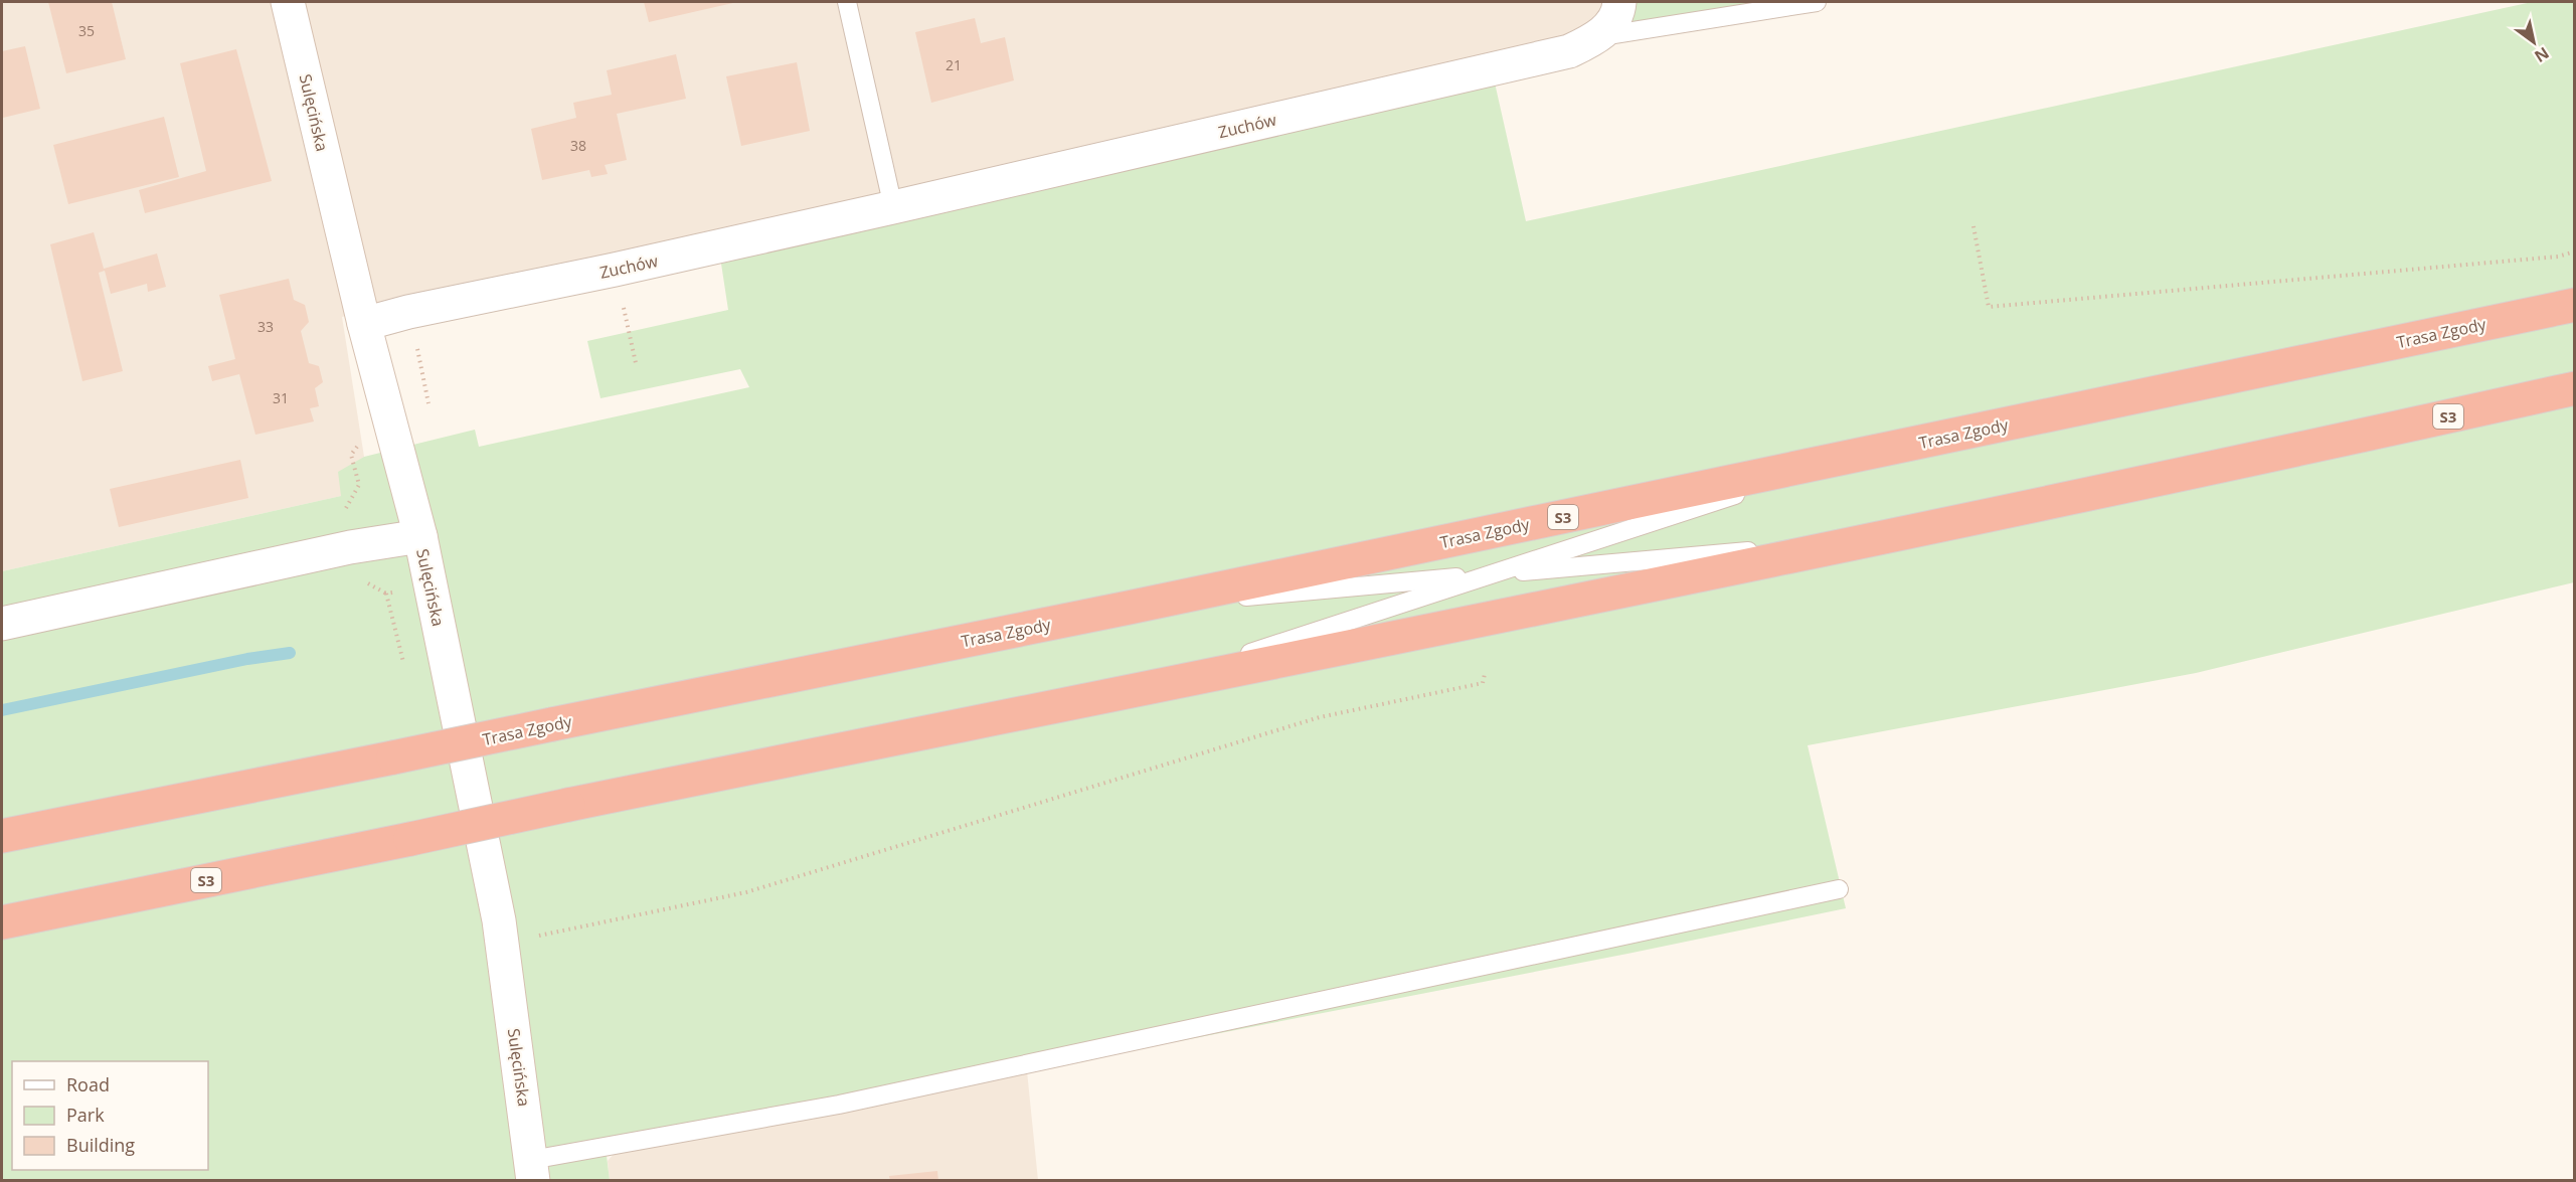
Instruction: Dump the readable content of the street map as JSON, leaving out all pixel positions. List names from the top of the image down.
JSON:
{
  "streets": {
    "highway": ["Trasa Zgody", "S3"],
    "street": ["Sulęcińska", "Zuchów"]
  },
  "crossings": [
    ["Sulęcińska", "Zuchów"]
  ],
  "house_numbers": [
    "35",
    "21",
    "38",
    "33",
    "31"
  ],
  "legend": ["Road", "Park", "Building"],
  "north": "bottom right"
}
